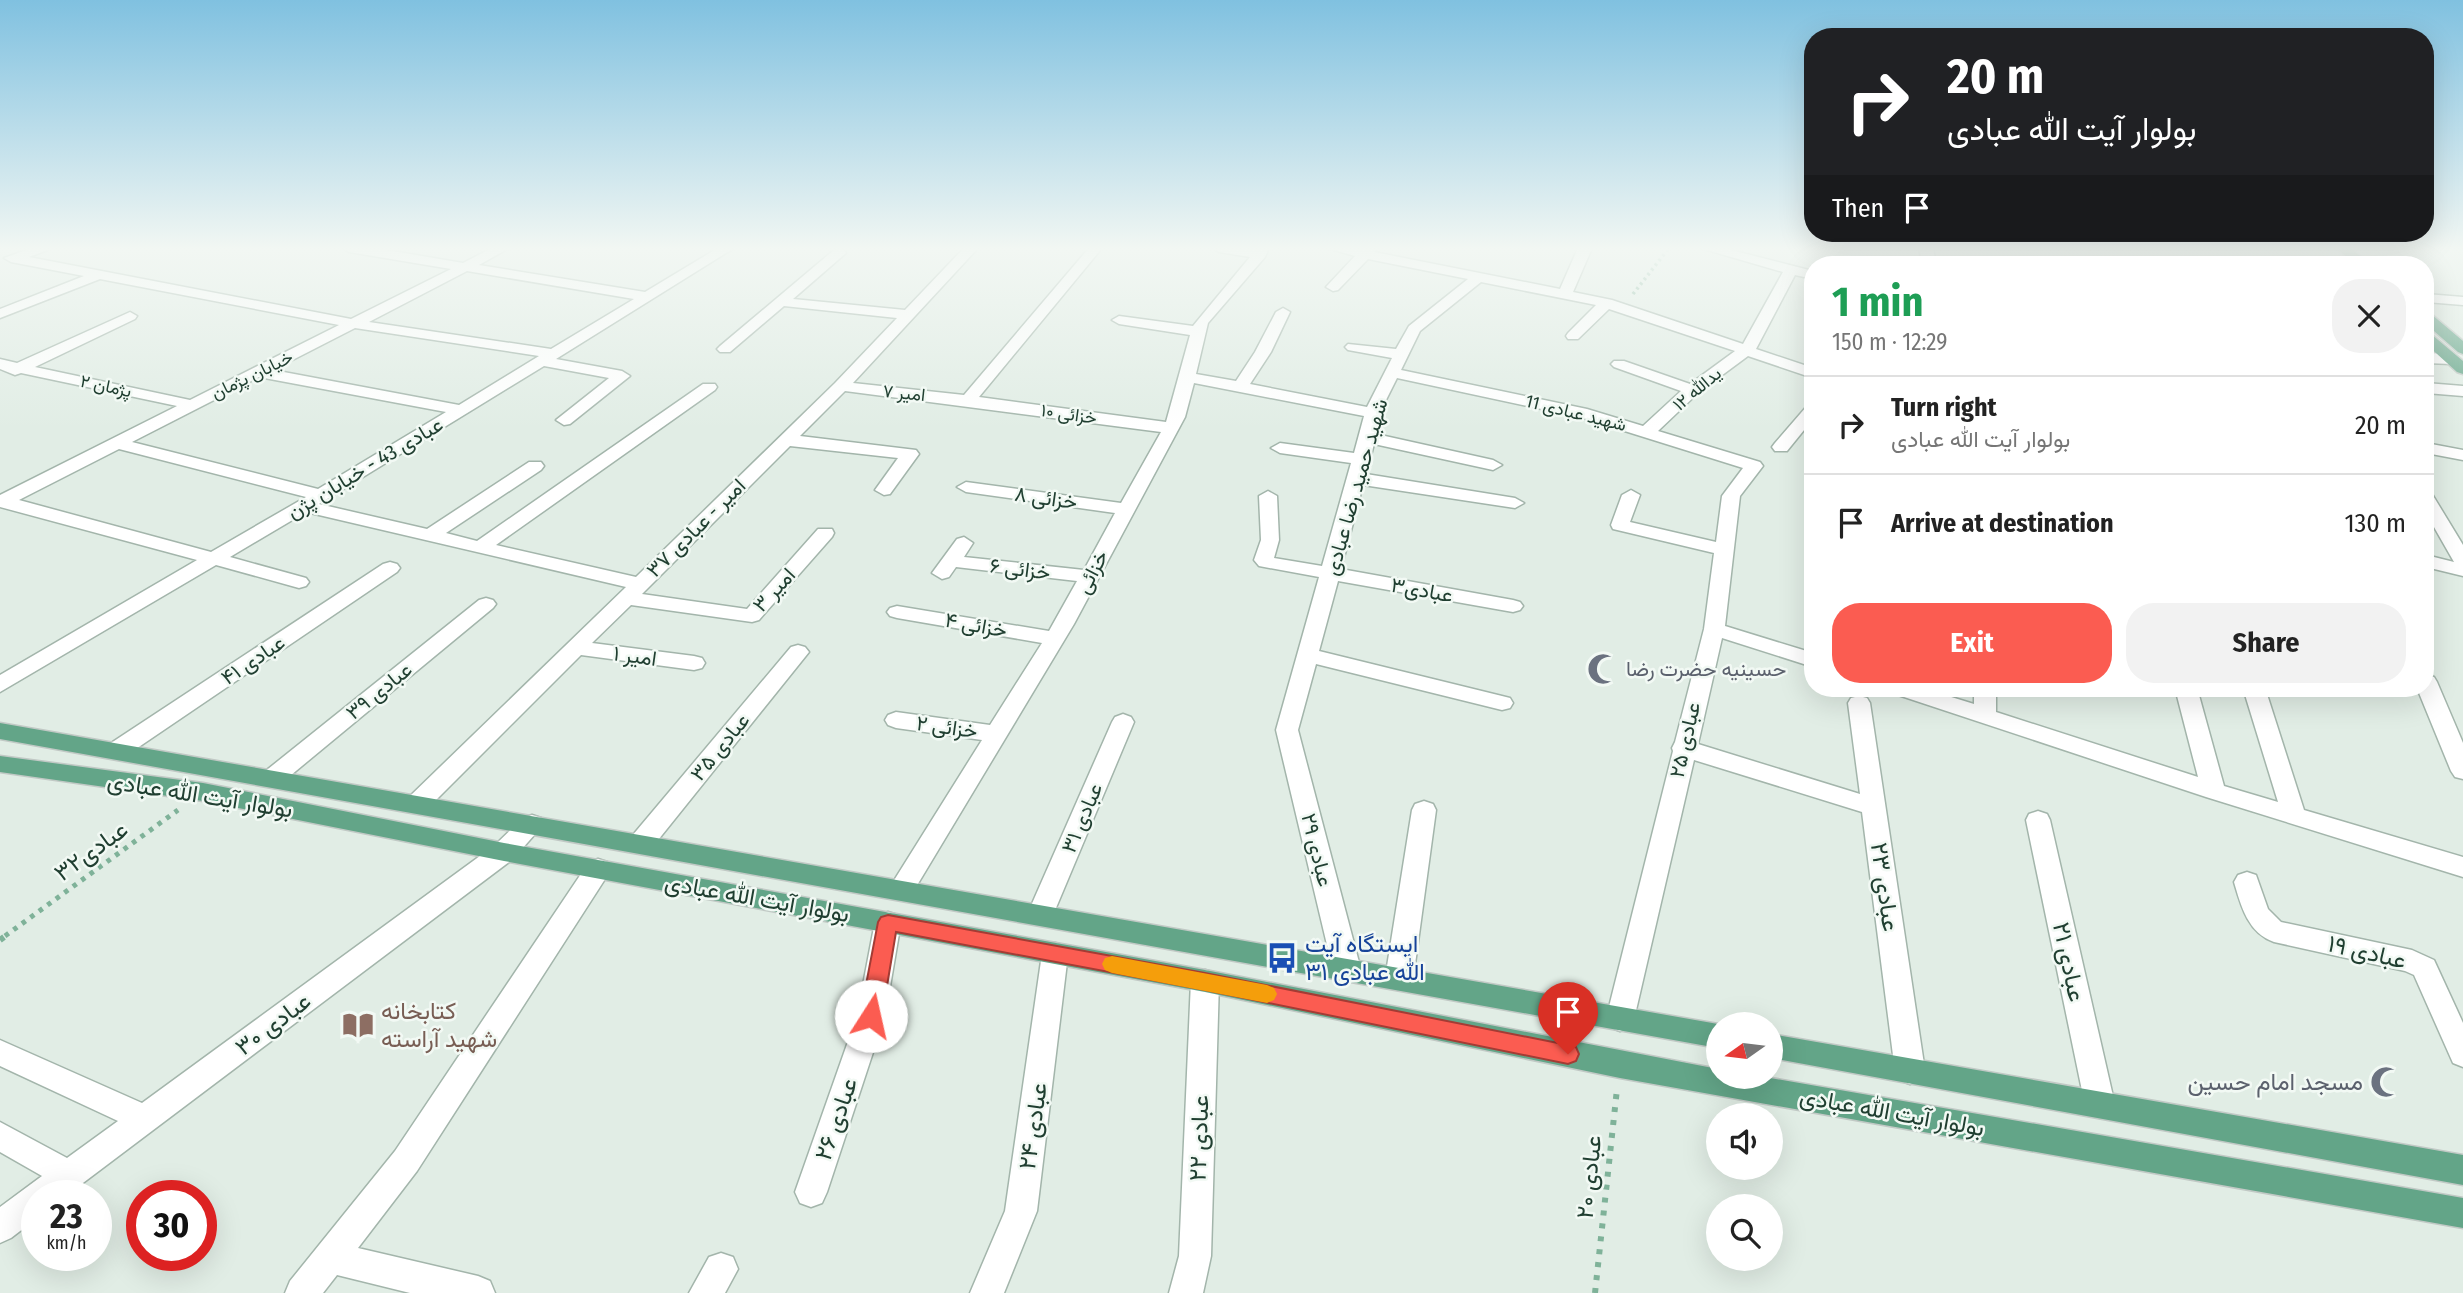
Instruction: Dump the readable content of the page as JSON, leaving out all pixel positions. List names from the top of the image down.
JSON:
{
  "streets": {
    "main road": ["بولوار آیت الله عبادی"],
    "street": [
      "خیابان پژمان",
      "پژمان ۲",
      "یدالله ۱۲",
      "امیر ۷",
      "شهید عبادی 11",
      "خزائی ۱۰",
      "عبادی 43 - خیابان پژن",
      "شهید حمید رضا عبادی",
      "خزائی ۸",
      "امیر - عبادی ۳۷",
      "خزائی ۶",
      "خزائی",
      "امیر ۳",
      "عبادی۳",
      "خزائی ۴",
      "امیر ۱",
      "عبادی ۴۱",
      "عبادی ۳۹",
      "خزائی ۲",
      "عبادی ۲۵",
      "عبادی ۳۵",
      "عبادی ۳۱",
      "عبادی ۲۹",
      "عبادی ۲۳",
      "عبادی ۱۹",
      "عبادی ۲۱",
      "عبادی ۳۰",
      "عبادی ۲۶",
      "عبادی ۲۴",
      "عبادی ۲۲"
    ],
    "path": ["عبادی۳۲", "عبادی ۲۰"]
  },
  "crossings": [
    ["خیابان پژمان", "پژمان ۲"],
    ["یدالله ۱۲", "شهید عبادی 11"],
    ["امیر ۷", "خزائی ۱۰"],
    ["امیر ۷", "امیر - عبادی ۳۷"],
    ["شهید عبادی 11", "شهید حمید رضا عبادی"],
    ["شهید عبادی 11", "عبادی ۲۵"],
    ["خزائی ۱۰", "خزائی"],
    ["شهید حمید رضا عبادی", "عبادی۳"],
    ["شهید حمید رضا عبادی", "عبادی ۲۹"],
    ["خزائی ۸", "خزائی"],
    ["امیر - عبادی ۳۷", "امیر ۳"],
    ["امیر - عبادی ۳۷", "امیر ۱"],
    ["امیر - عبادی ۳۷", "بولوار آیت الله عبادی"],
    ["خزائی ۶", "خزائی"],
    ["خزائی", "خزائی ۴"],
    ["خزائی", "خزائی ۲"],
    ["خزائی", "بولوار آیت الله عبادی"],
    ["عبادی ۴۱", "بولوار آیت الله عبادی"],
    ["عبادی ۳۹", "بولوار آیت الله عبادی"],
    ["عبادی ۲۵", "بولوار آیت الله عبادی"],
    ["عبادی ۳۵", "بولوار آیت الله عبادی"],
    ["بولوار آیت الله عبادی", "عبادی ۳۱"],
    ["بولوار آیت الله عبادی", "عبادی ۲۹"],
    ["بولوار آیت الله عبادی", "عبادی۳۲"],
    ["بولوار آیت الله عبادی", "عبادی ۲۳"],
    ["بولوار آیت الله عبادی", "عبادی ۲۱"],
    ["بولوار آیت الله عبادی", "عبادی ۳۰"],
    ["بولوار آیت الله عبادی", "عبادی ۲۶"],
    ["بولوار آیت الله عبادی", "عبادی ۲۴"],
    ["بولوار آیت الله عبادی", "عبادی ۲۲"],
    ["بولوار آیت الله عبادی", "عبادی ۲۰"]
  ],
  "places": {
    "mosque": ["حسینیه حضرت رضا", "مسجد امام حسین"],
    "bus stop": ["ایستگاه آیت الله عبادی ۳۱"],
    "library": ["کتابخانه شهید آراسته"]
  },
  "north": "left",
  "page": {
    "turn": ["20 m", "بولوار آیت الله عبادی"],
    "then": "Then",
    "heading": ["1 min", "150 m · 12:29"],
    "list": [
      {
        "name": "Turn right",
        "note": "بولوار آیت الله عبادی",
        "value": "20 m"
      },
      {
        "name": "Arrive at destination",
        "value": "130 m"
      }
    ],
    "buttons": ["Exit", "Share"],
    "speed": "23 km/h",
    "limit": "30"
  }
}
